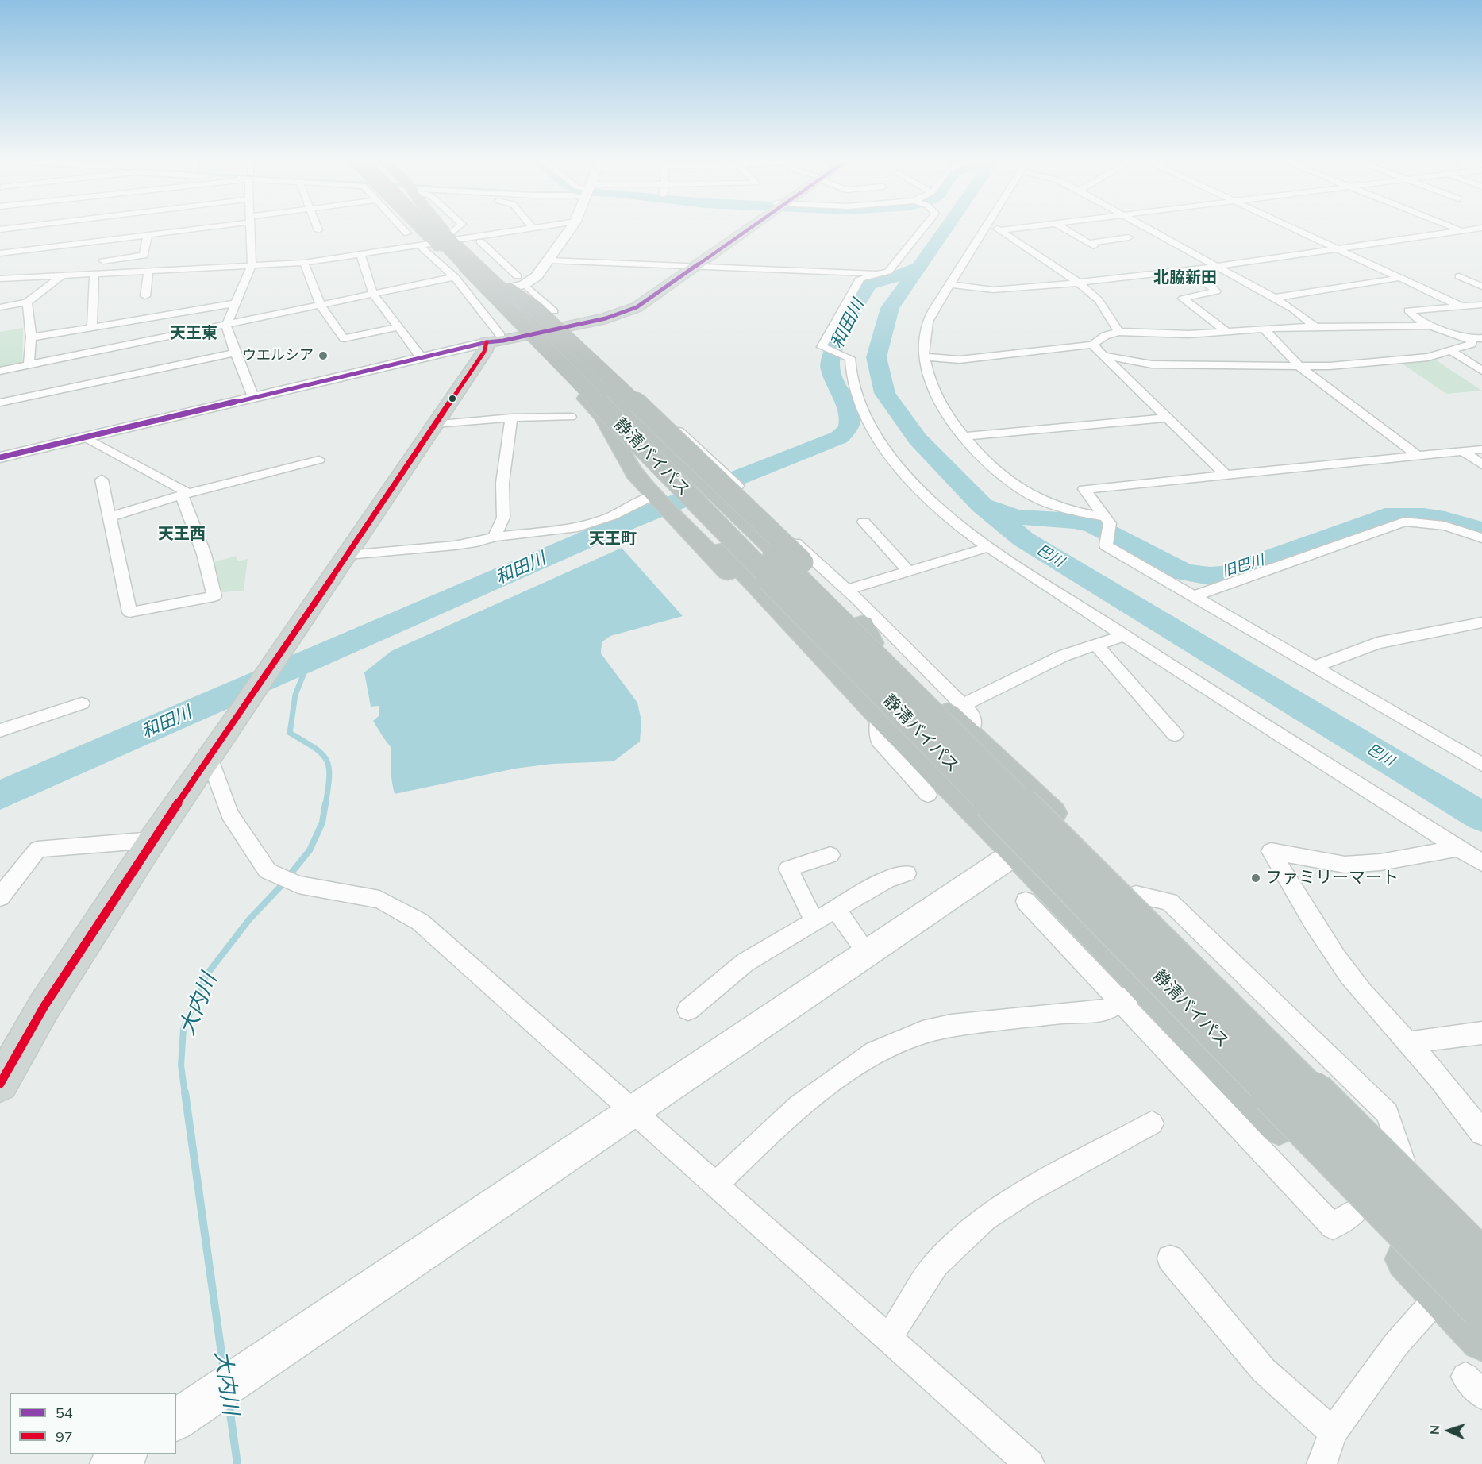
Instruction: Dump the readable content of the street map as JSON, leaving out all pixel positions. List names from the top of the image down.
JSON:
{
  "streets": {
    "highway": ["静清バイパス"]
  },
  "districts": [
    "北脇新田",
    "天王東",
    "天王西",
    "天王町"
  ],
  "water": [
    "和田川",
    "巴川",
    "旧巴川",
    "大内川"
  ],
  "places": ["ウエルシア", "ファミリーマート"],
  "lines": ["transit line 54", "transit line 97"],
  "legend": ["54", "97"],
  "north": "left"
}
